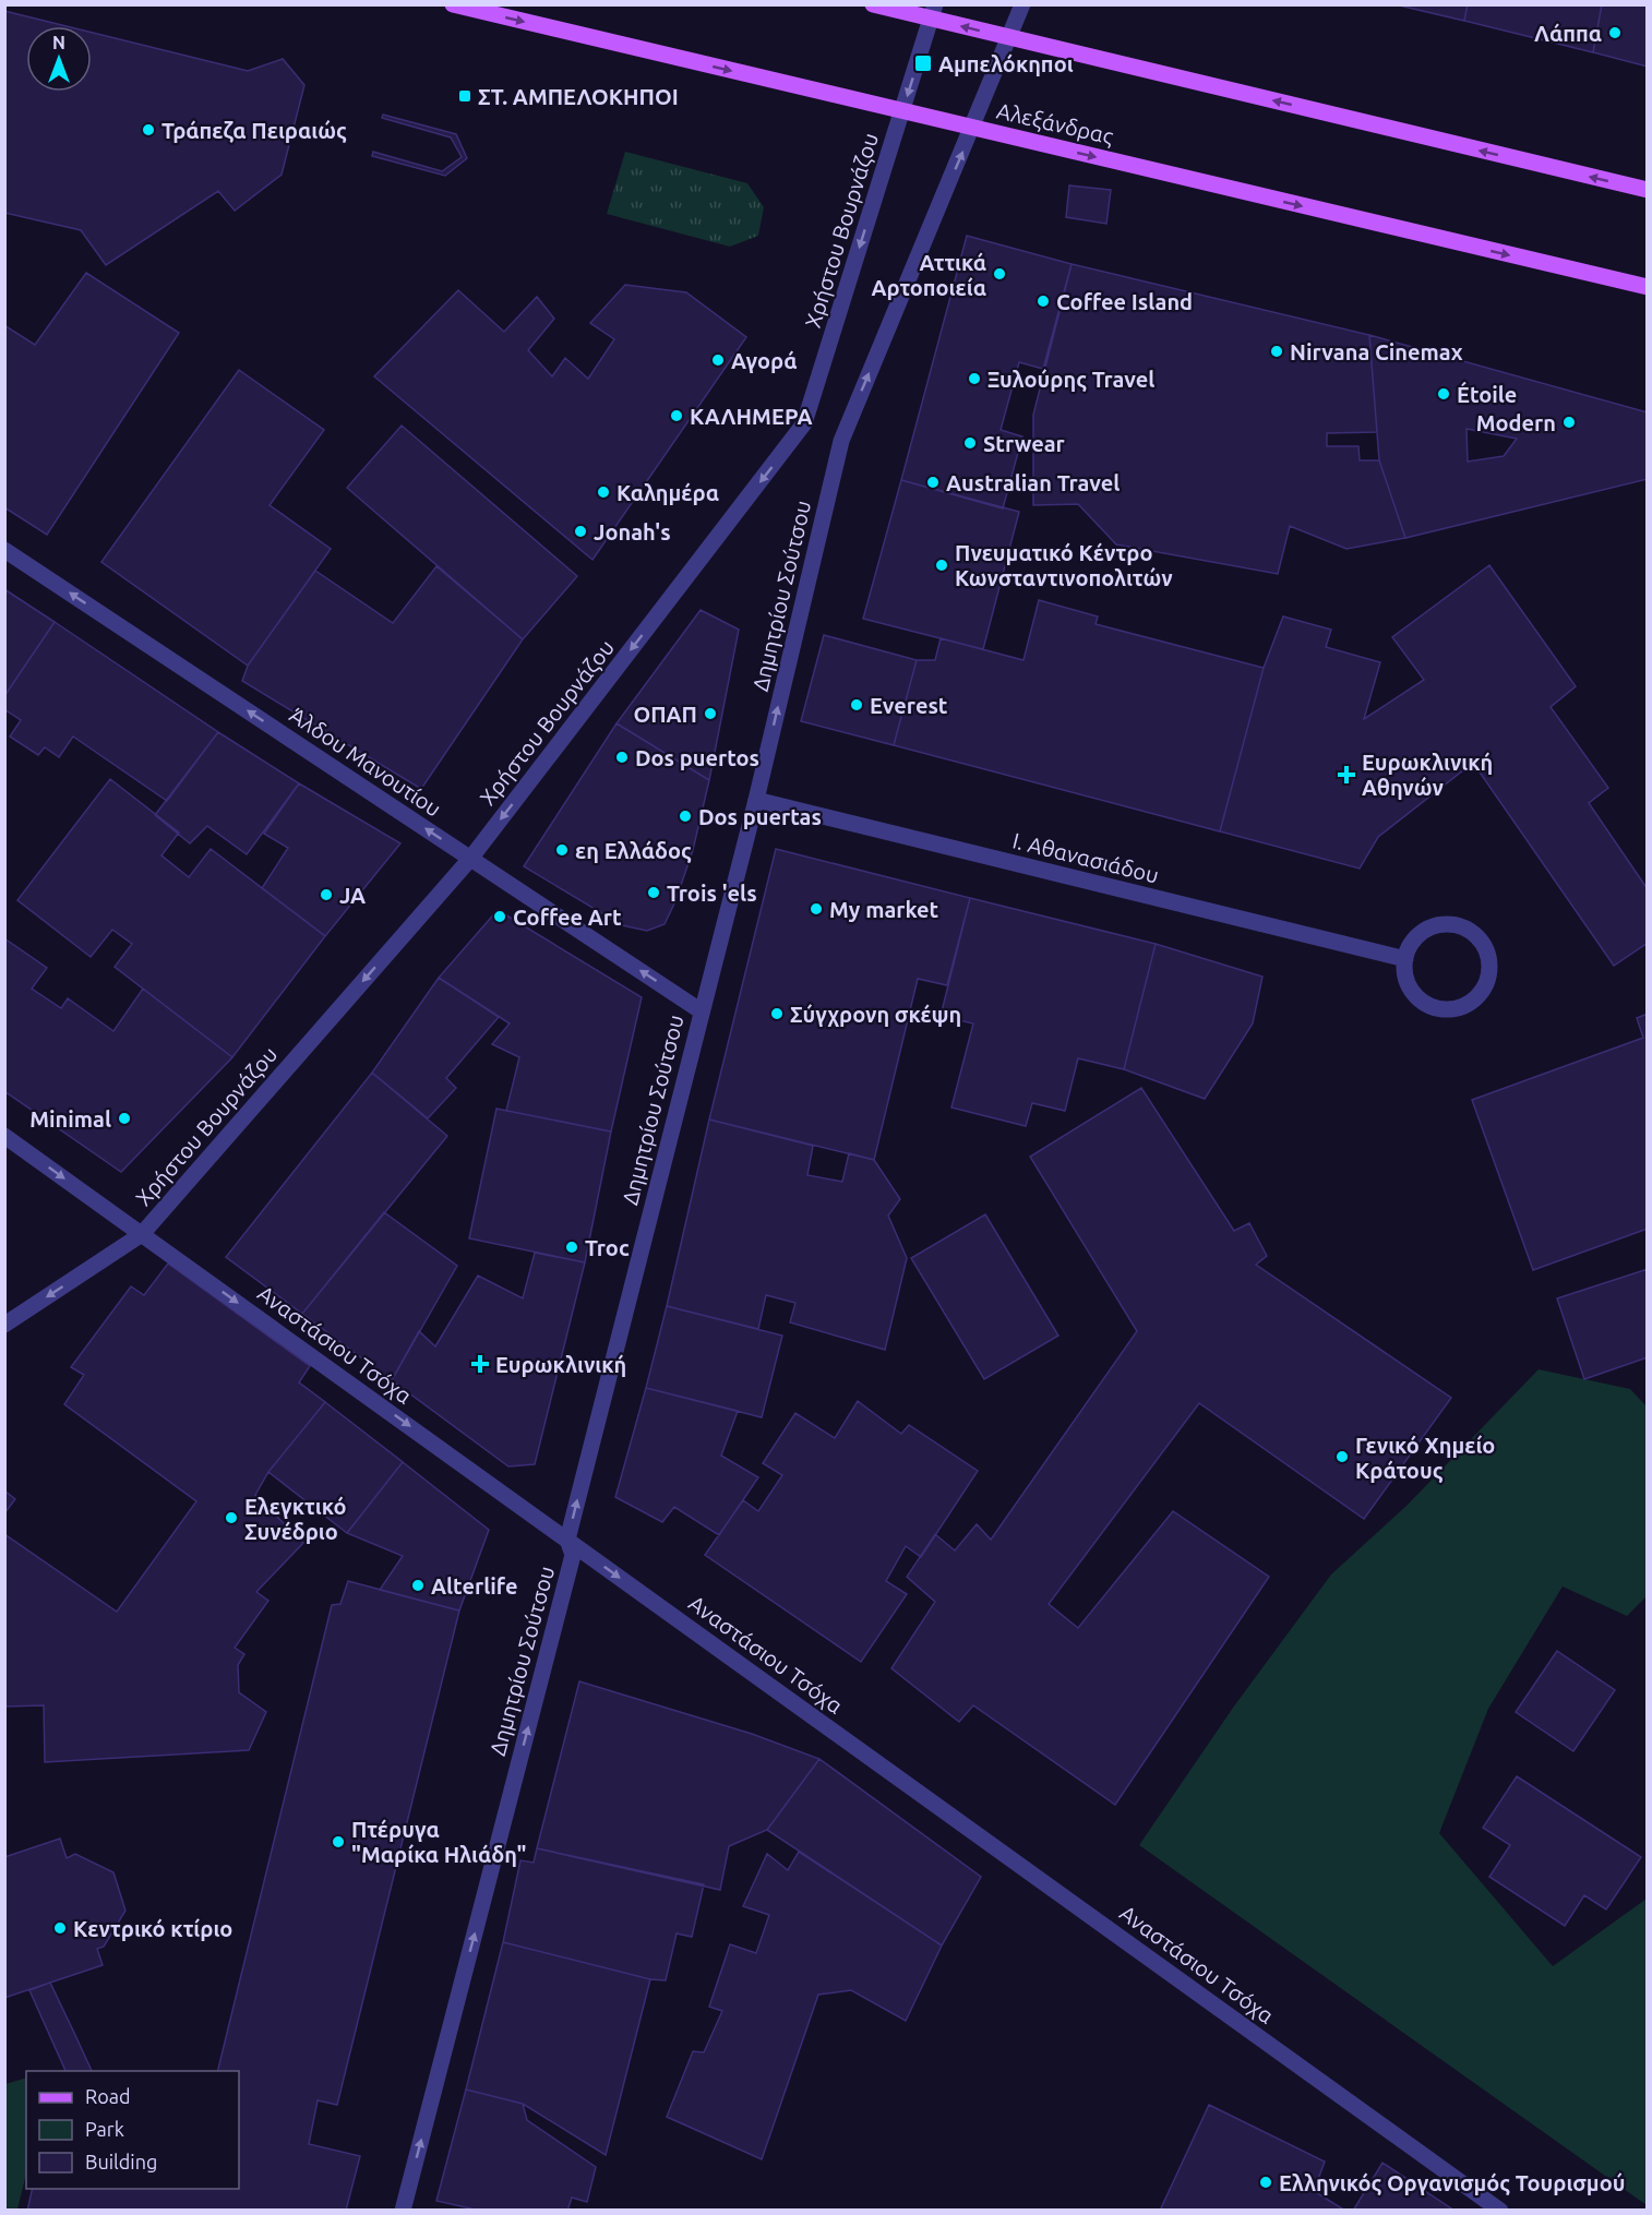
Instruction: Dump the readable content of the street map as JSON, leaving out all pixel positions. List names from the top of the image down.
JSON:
{
  "streets": {
    "main road": ["Αλεξάνδρας"],
    "street": [
      "Χρήστου Βουρνάζου",
      "Δημητρίου Σούτσου",
      "Άλδου Μανουτίου",
      "Ι. Αθανασιάδου",
      "Αναστάσιου Τσόχα"
    ]
  },
  "crossings": [
    ["Αλεξάνδρας", "Χρήστου Βουρνάζου"],
    ["Αλεξάνδρας", "Δημητρίου Σούτσου"],
    ["Χρήστου Βουρνάζου", "Άλδου Μανουτίου"],
    ["Χρήστου Βουρνάζου", "Αναστάσιου Τσόχα"],
    ["Δημητρίου Σούτσου", "Άλδου Μανουτίου"],
    ["Δημητρίου Σούτσου", "Ι. Αθανασιάδου"],
    ["Δημητρίου Σούτσου", "Αναστάσιου Τσόχα"]
  ],
  "one_way": [
    "Χρήστου Βουρνάζου",
    "Δημητρίου Σούτσου",
    "Άλδου Μανουτίου",
    "Αναστάσιου Τσόχα"
  ],
  "places": {
    "other": [
      "Λάππα",
      "Τράπεζα Πειραιώς",
      "Αττικά Αρτοποιεία",
      "Coffee Island",
      "Nirvana Cinemax",
      "Αγορά",
      "Ξυλούρης Travel",
      "Étoile",
      "ΚΑΛΗΜΕΡΑ",
      "Modern",
      "Strwear",
      "Australian Travel",
      "Καλημέρα",
      "Jonah's",
      "Πνευματικό Κέντρο Κωνσταντινοπολιτών",
      "Everest",
      "ΟΠΑΠ",
      "Dos puertos",
      "Dos puertas",
      "εη Ελλάδος",
      "Trois 'els",
      "JA",
      "My market",
      "Coffee Art",
      "Σύγχρονη σκέψη",
      "Minimal",
      "Troc",
      "Γενικό Χημείο Κράτους",
      "Ελεγκτικό Συνέδριο",
      "Alterlife",
      "Πτέρυγα \"Μαρίκα Ηλιάδη\"",
      "Κεντρικό κτίριο",
      "Ελληνικός Οργανισμός Τουρισμού"
    ],
    "transit": ["Αμπελόκηποι", "ΣΤ. ΑΜΠΕΛΟΚΗΠΟΙ"],
    "health": ["Ευρωκλινική Αθηνών", "Ευρωκλινική"]
  },
  "legend": ["Road", "Park", "Building"],
  "north": "top"
}
